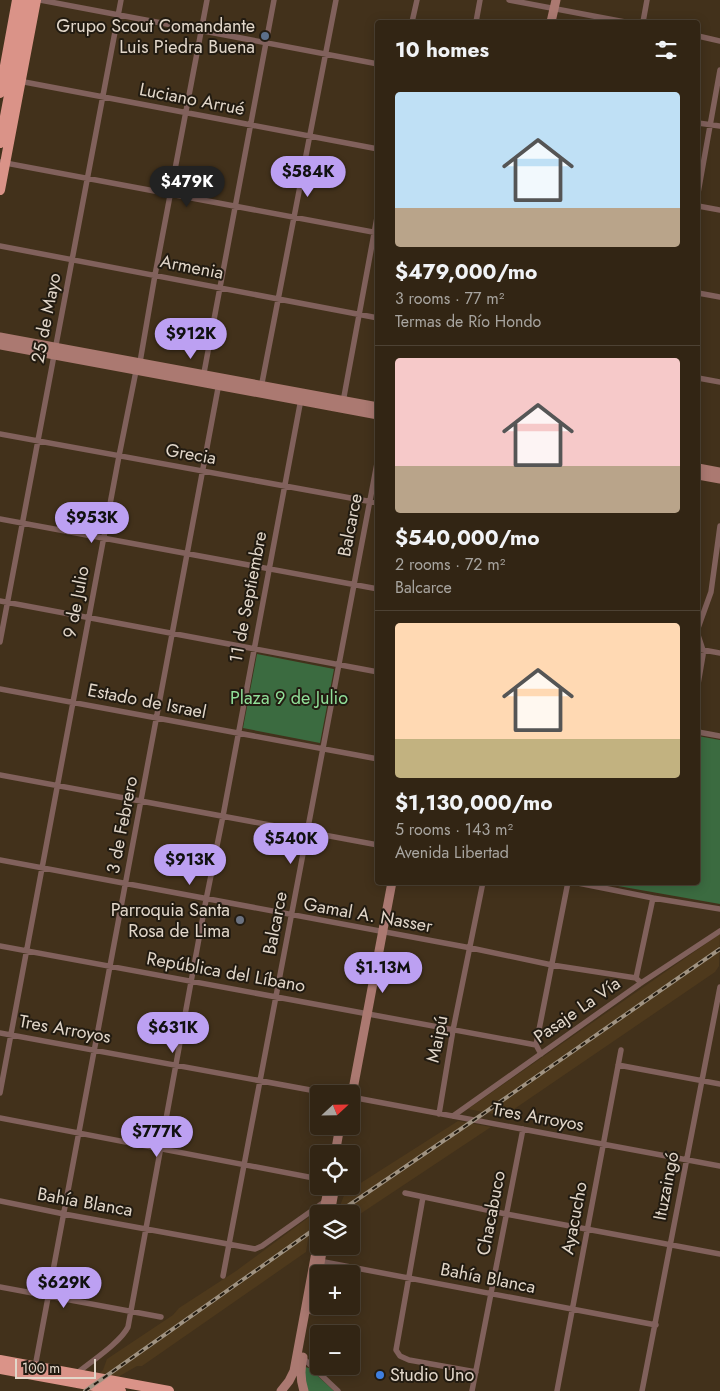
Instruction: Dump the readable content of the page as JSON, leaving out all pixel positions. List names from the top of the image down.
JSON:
{
  "streets": {
    "street": [
      "Luciano Arrué",
      "Armenia",
      "25 de Mayo",
      "Grecia",
      "Balcarce",
      "11 de Septiembre",
      "9 de Julio",
      "Estado de Israel",
      "3 de Febrero",
      "Gamal A. Nasser",
      "República del Líbano",
      "Pasaje La Vía",
      "Tres Arroyos",
      "Maipú",
      "Ituzaingó",
      "Bahía Blanca",
      "Chacabuco",
      "Ayacucho"
    ]
  },
  "crossings": [
    ["Luciano Arrué", "25 de Mayo"],
    ["Luciano Arrué", "9 de Julio"],
    ["Armenia", "25 de Mayo"],
    ["Armenia", "9 de Julio"],
    ["25 de Mayo", "Grecia"],
    ["Grecia", "Balcarce"],
    ["Grecia", "11 de Septiembre"],
    ["Grecia", "9 de Julio"],
    ["Grecia", "3 de Febrero"],
    ["Balcarce", "Estado de Israel"],
    ["Balcarce", "Gamal A. Nasser"],
    ["Balcarce", "República del Líbano"],
    ["Balcarce", "Tres Arroyos"],
    ["Balcarce", "Bahía Blanca"],
    ["11 de Septiembre", "Estado de Israel"],
    ["11 de Septiembre", "Gamal A. Nasser"],
    ["11 de Septiembre", "República del Líbano"],
    ["11 de Septiembre", "Tres Arroyos"],
    ["11 de Septiembre", "Bahía Blanca"],
    ["9 de Julio", "Estado de Israel"],
    ["9 de Julio", "Gamal A. Nasser"],
    ["9 de Julio", "República del Líbano"],
    ["9 de Julio", "Tres Arroyos"],
    ["Estado de Israel", "3 de Febrero"],
    ["3 de Febrero", "Gamal A. Nasser"],
    ["3 de Febrero", "República del Líbano"],
    ["3 de Febrero", "Tres Arroyos"],
    ["3 de Febrero", "Bahía Blanca"],
    ["Gamal A. Nasser", "Maipú"],
    ["República del Líbano", "Maipú"],
    ["Pasaje La Vía", "Tres Arroyos"],
    ["Tres Arroyos", "Maipú"],
    ["Tres Arroyos", "Ituzaingó"],
    ["Tres Arroyos", "Chacabuco"],
    ["Tres Arroyos", "Ayacucho"],
    ["Ituzaingó", "Bahía Blanca"],
    ["Bahía Blanca", "Chacabuco"],
    ["Bahía Blanca", "Ayacucho"]
  ],
  "parks": ["Plaza 9 de Julio"],
  "places": ["Grupo Scout Comandante Luis Piedra Buena", "Parroquia Santa Rosa de Lima", "Studio Uno"],
  "scale_bar": "100 m",
  "north": "right",
  "page": {
    "heading": "10 homes",
    "list": [
      {
        "name": "$479,000/mo",
        "note": "3 rooms · 77 m² · Termas de Río Hondo"
      },
      {
        "name": "$540,000/mo",
        "note": "2 rooms · 72 m² · Balcarce"
      },
      {
        "name": "$1,130,000/mo",
        "note": "5 rooms · 143 m² · Avenida Libertad"
      }
    ],
    "price": [
      "$584K",
      "$479K",
      "$912K",
      "$953K",
      "$540K",
      "$913K",
      "$1.13M",
      "$631K",
      "$777K",
      "$629K"
    ],
    "map_buttons": ["+", "−"],
    "scale": "100 m"
  }
}
